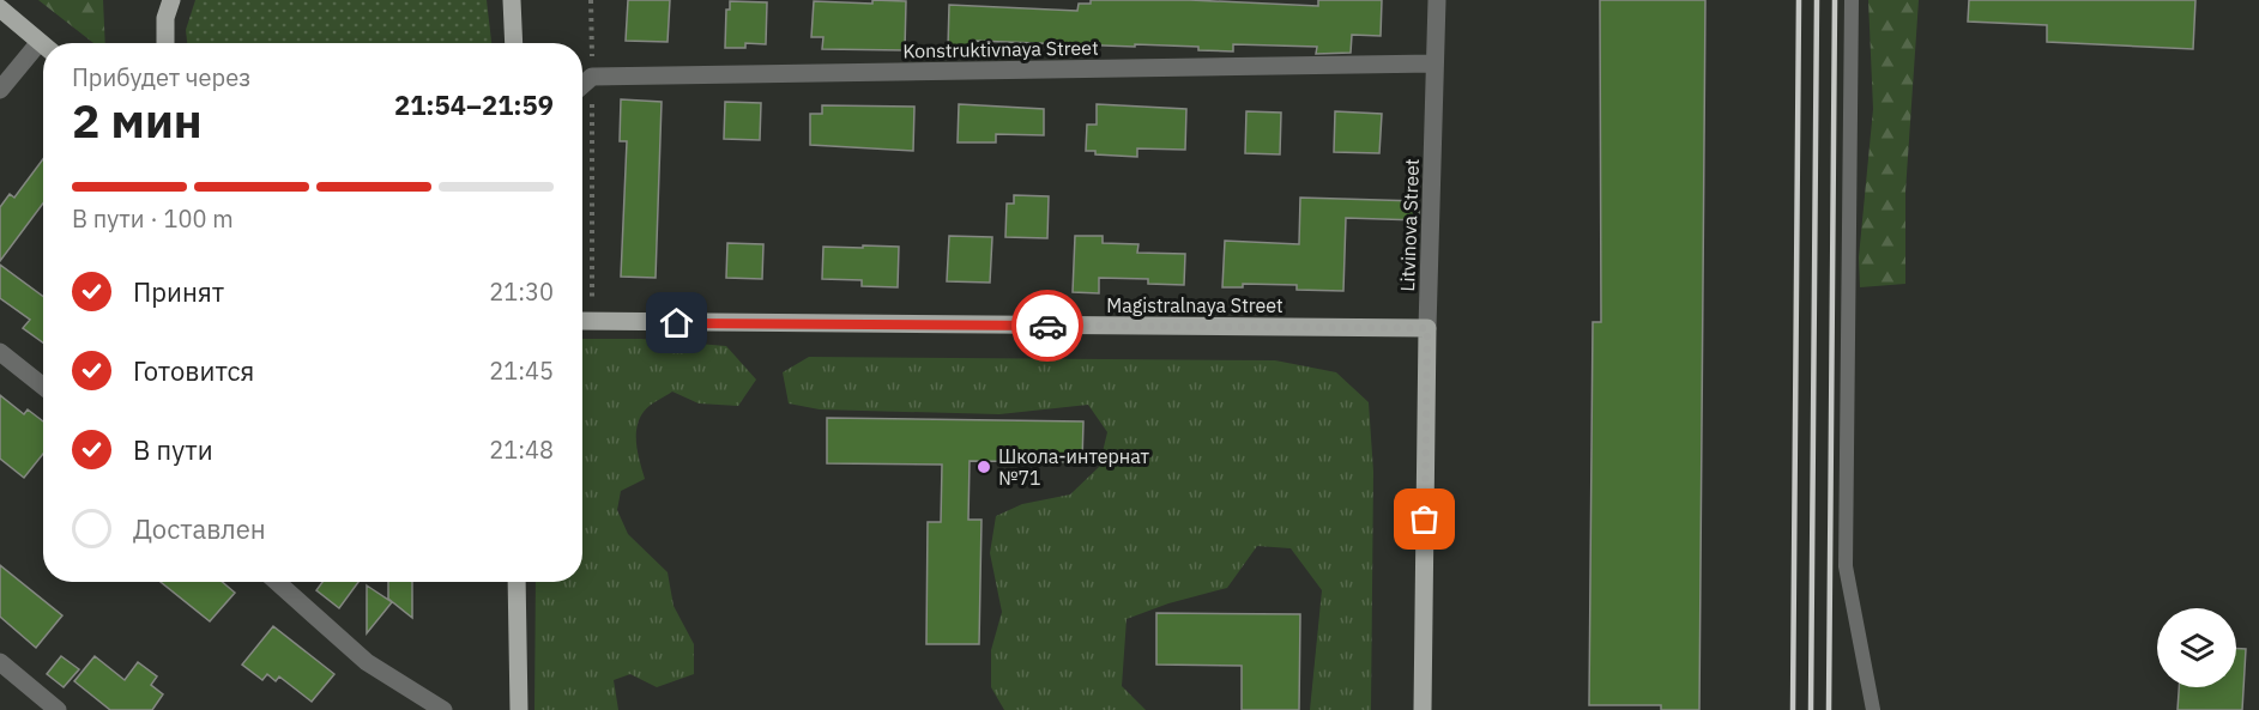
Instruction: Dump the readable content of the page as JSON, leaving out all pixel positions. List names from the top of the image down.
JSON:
{
  "streets": {
    "main road": ["Litvinova Street"],
    "street": ["Konstruktivnaya Street"]
  },
  "crossings": [
    ["Konstruktivnaya Street", "Litvinova Street"]
  ],
  "places": ["Школа-интернат №71"],
  "page": {
    "heading": ["2 мин", "Прибудет через", "21:54–21:59"],
    "bar": "В пути · 100 m",
    "list": [
      ["Принят", "21:30"],
      ["Готовится", "21:45"],
      ["В пути", "21:48"],
      "Доставлен"
    ]
  }
}
